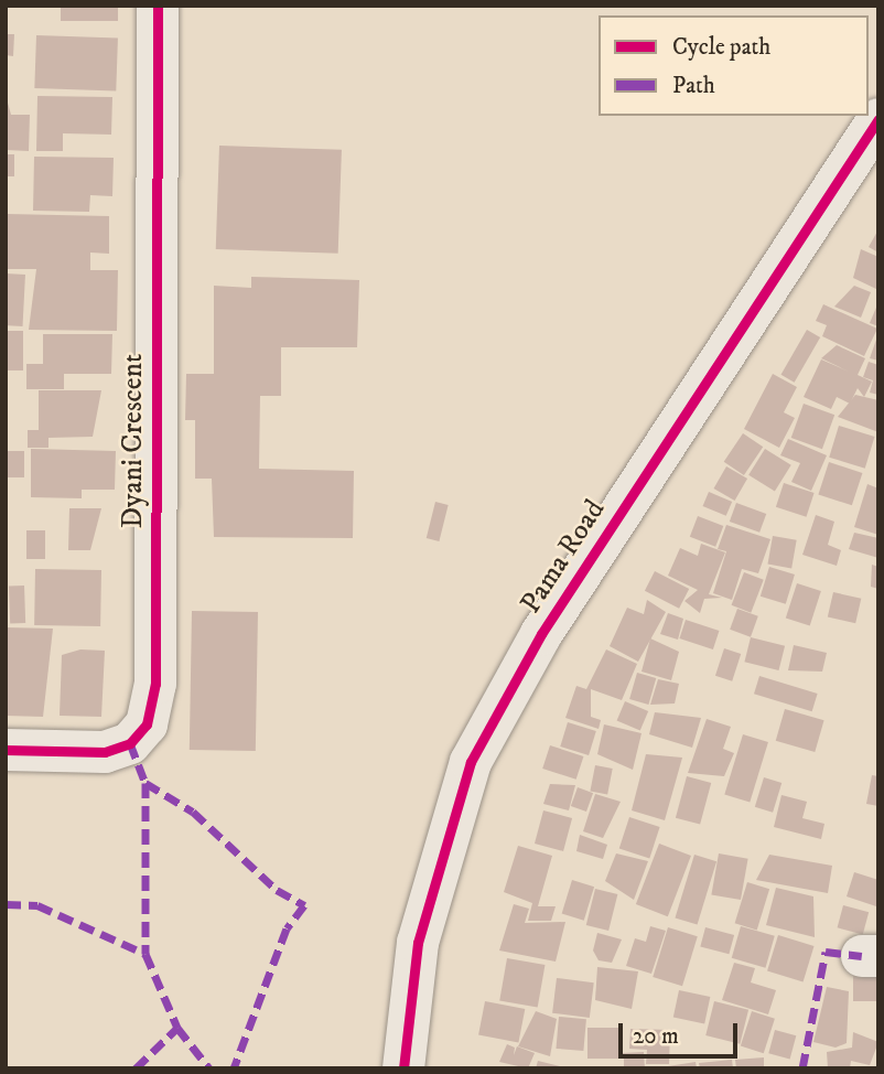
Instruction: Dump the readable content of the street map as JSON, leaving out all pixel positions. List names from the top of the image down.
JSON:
{
  "streets": {
    "street": ["Dyani Crescent", "Pama Road"]
  },
  "legend": ["Cycle path", "Path"],
  "scale_bar": "20 m"
}
